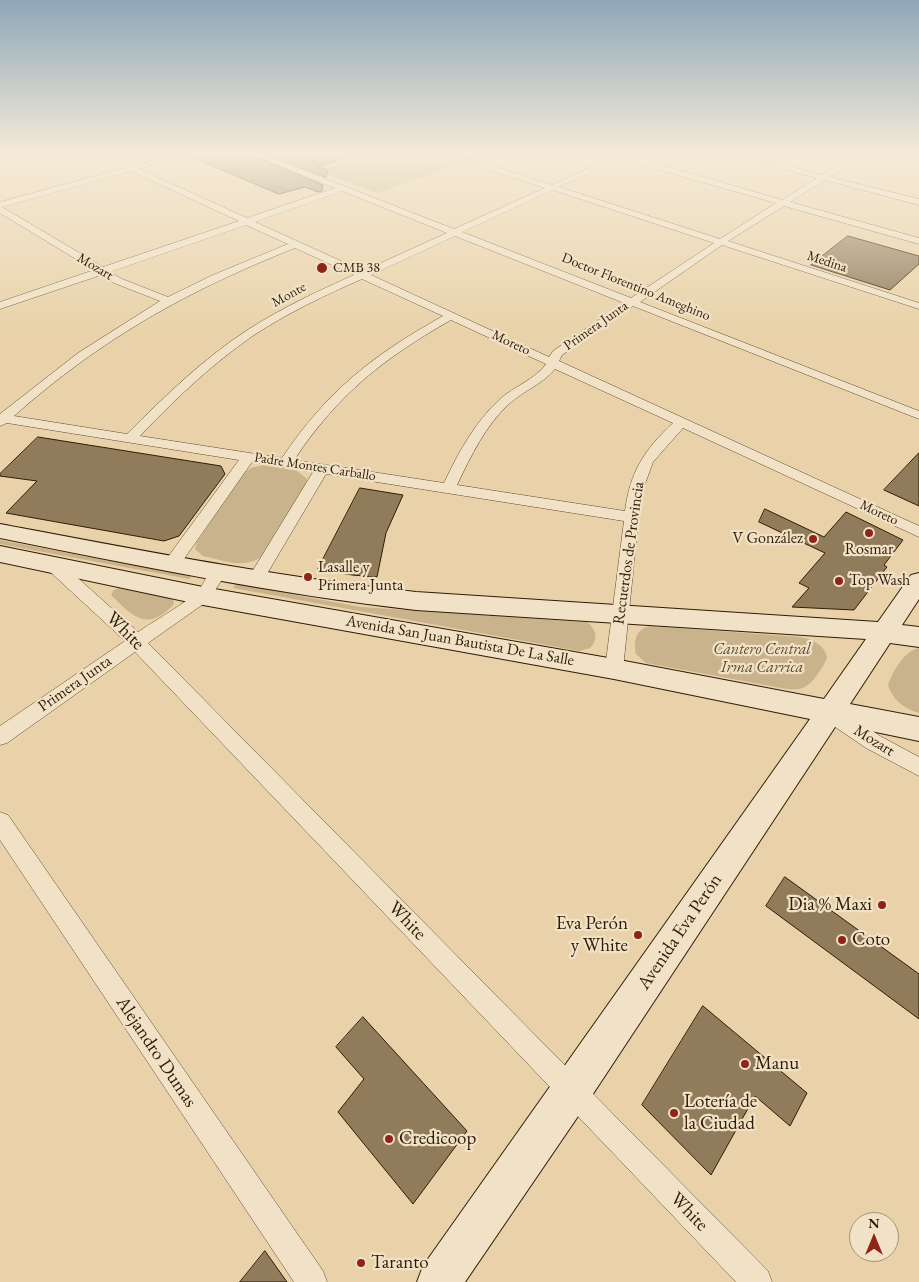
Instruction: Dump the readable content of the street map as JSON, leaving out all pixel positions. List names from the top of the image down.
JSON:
{
  "streets": {
    "street": [
      "Medina",
      "Mozart",
      "Doctor Florentino Ameghino",
      "Monte",
      "Primera Junta",
      "Moreto",
      "Padre Montes Carballo",
      "Recuerdos de Provincia",
      "White",
      "Avenida San Juan Bautista De La Salle",
      "Avenida Eva Perón",
      "Alejandro Dumas"
    ]
  },
  "crossings": [
    ["Medina", "Primera Junta"],
    ["Mozart", "Avenida San Juan Bautista De La Salle"],
    ["Mozart", "Avenida Eva Perón"],
    ["Doctor Florentino Ameghino", "Monte"],
    ["Doctor Florentino Ameghino", "Primera Junta"],
    ["Monte", "Moreto"],
    ["Monte", "Padre Montes Carballo"],
    ["Primera Junta", "Moreto"],
    ["Primera Junta", "Padre Montes Carballo"],
    ["Primera Junta", "White"],
    ["Primera Junta", "Avenida San Juan Bautista De La Salle"],
    ["Moreto", "Recuerdos de Provincia"],
    ["Padre Montes Carballo", "Recuerdos de Provincia"],
    ["Recuerdos de Provincia", "Avenida San Juan Bautista De La Salle"],
    ["White", "Avenida San Juan Bautista De La Salle"],
    ["White", "Avenida Eva Perón"],
    ["Avenida San Juan Bautista De La Salle", "Avenida Eva Perón"]
  ],
  "parks": ["Cantero Central Irma Carrica"],
  "places": [
    "CMB 38",
    "Rosmar",
    "V González",
    "Lasalle y Primera Junta",
    "Top Wash",
    "Dia % Maxi",
    "Eva Perón y White",
    "Coto",
    "Manu",
    "Lotería de la Ciudad",
    "Credicoop",
    "Taranto"
  ],
  "north": "top"
}
